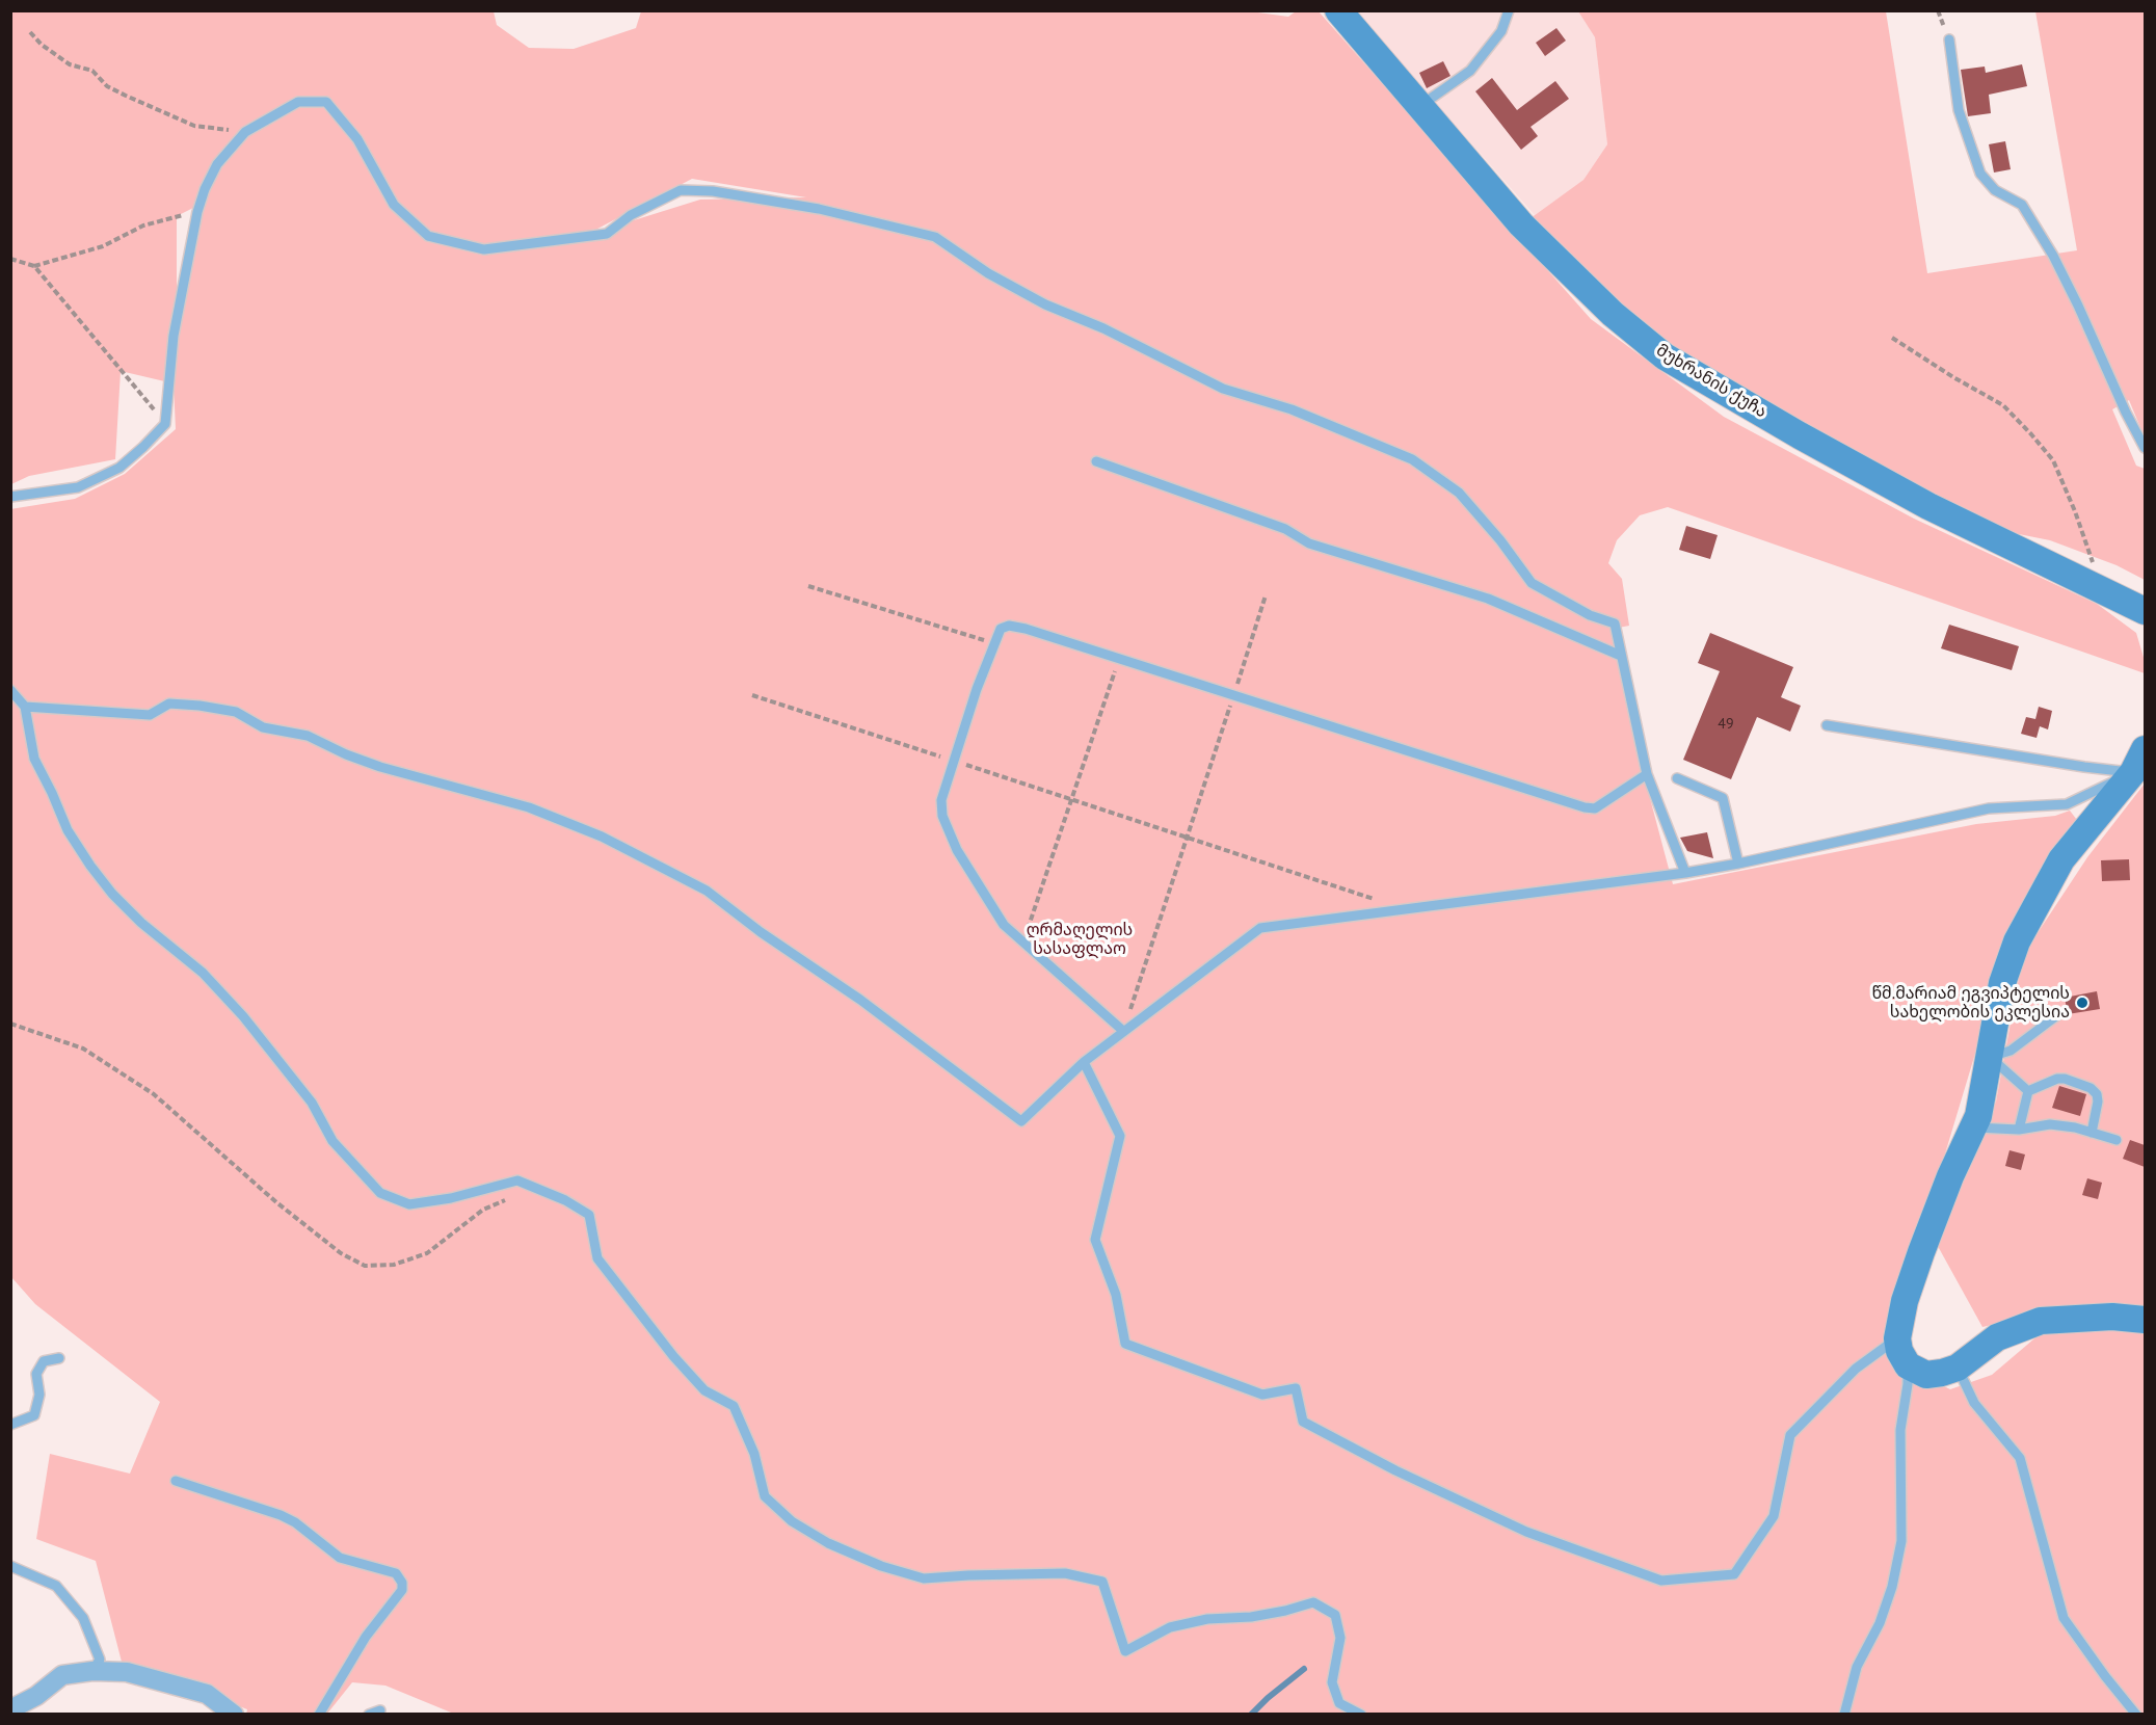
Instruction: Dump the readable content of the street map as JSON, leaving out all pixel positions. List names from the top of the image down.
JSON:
{
  "streets": {
    "street": ["მუხრანის ქუჩა"]
  },
  "parks": ["ღრმაღელის სასაფლაო"],
  "places": ["წმ.მარიამ ეგვიპტელის სახელობის ეკლესია"],
  "house_numbers": ["49"]
}
